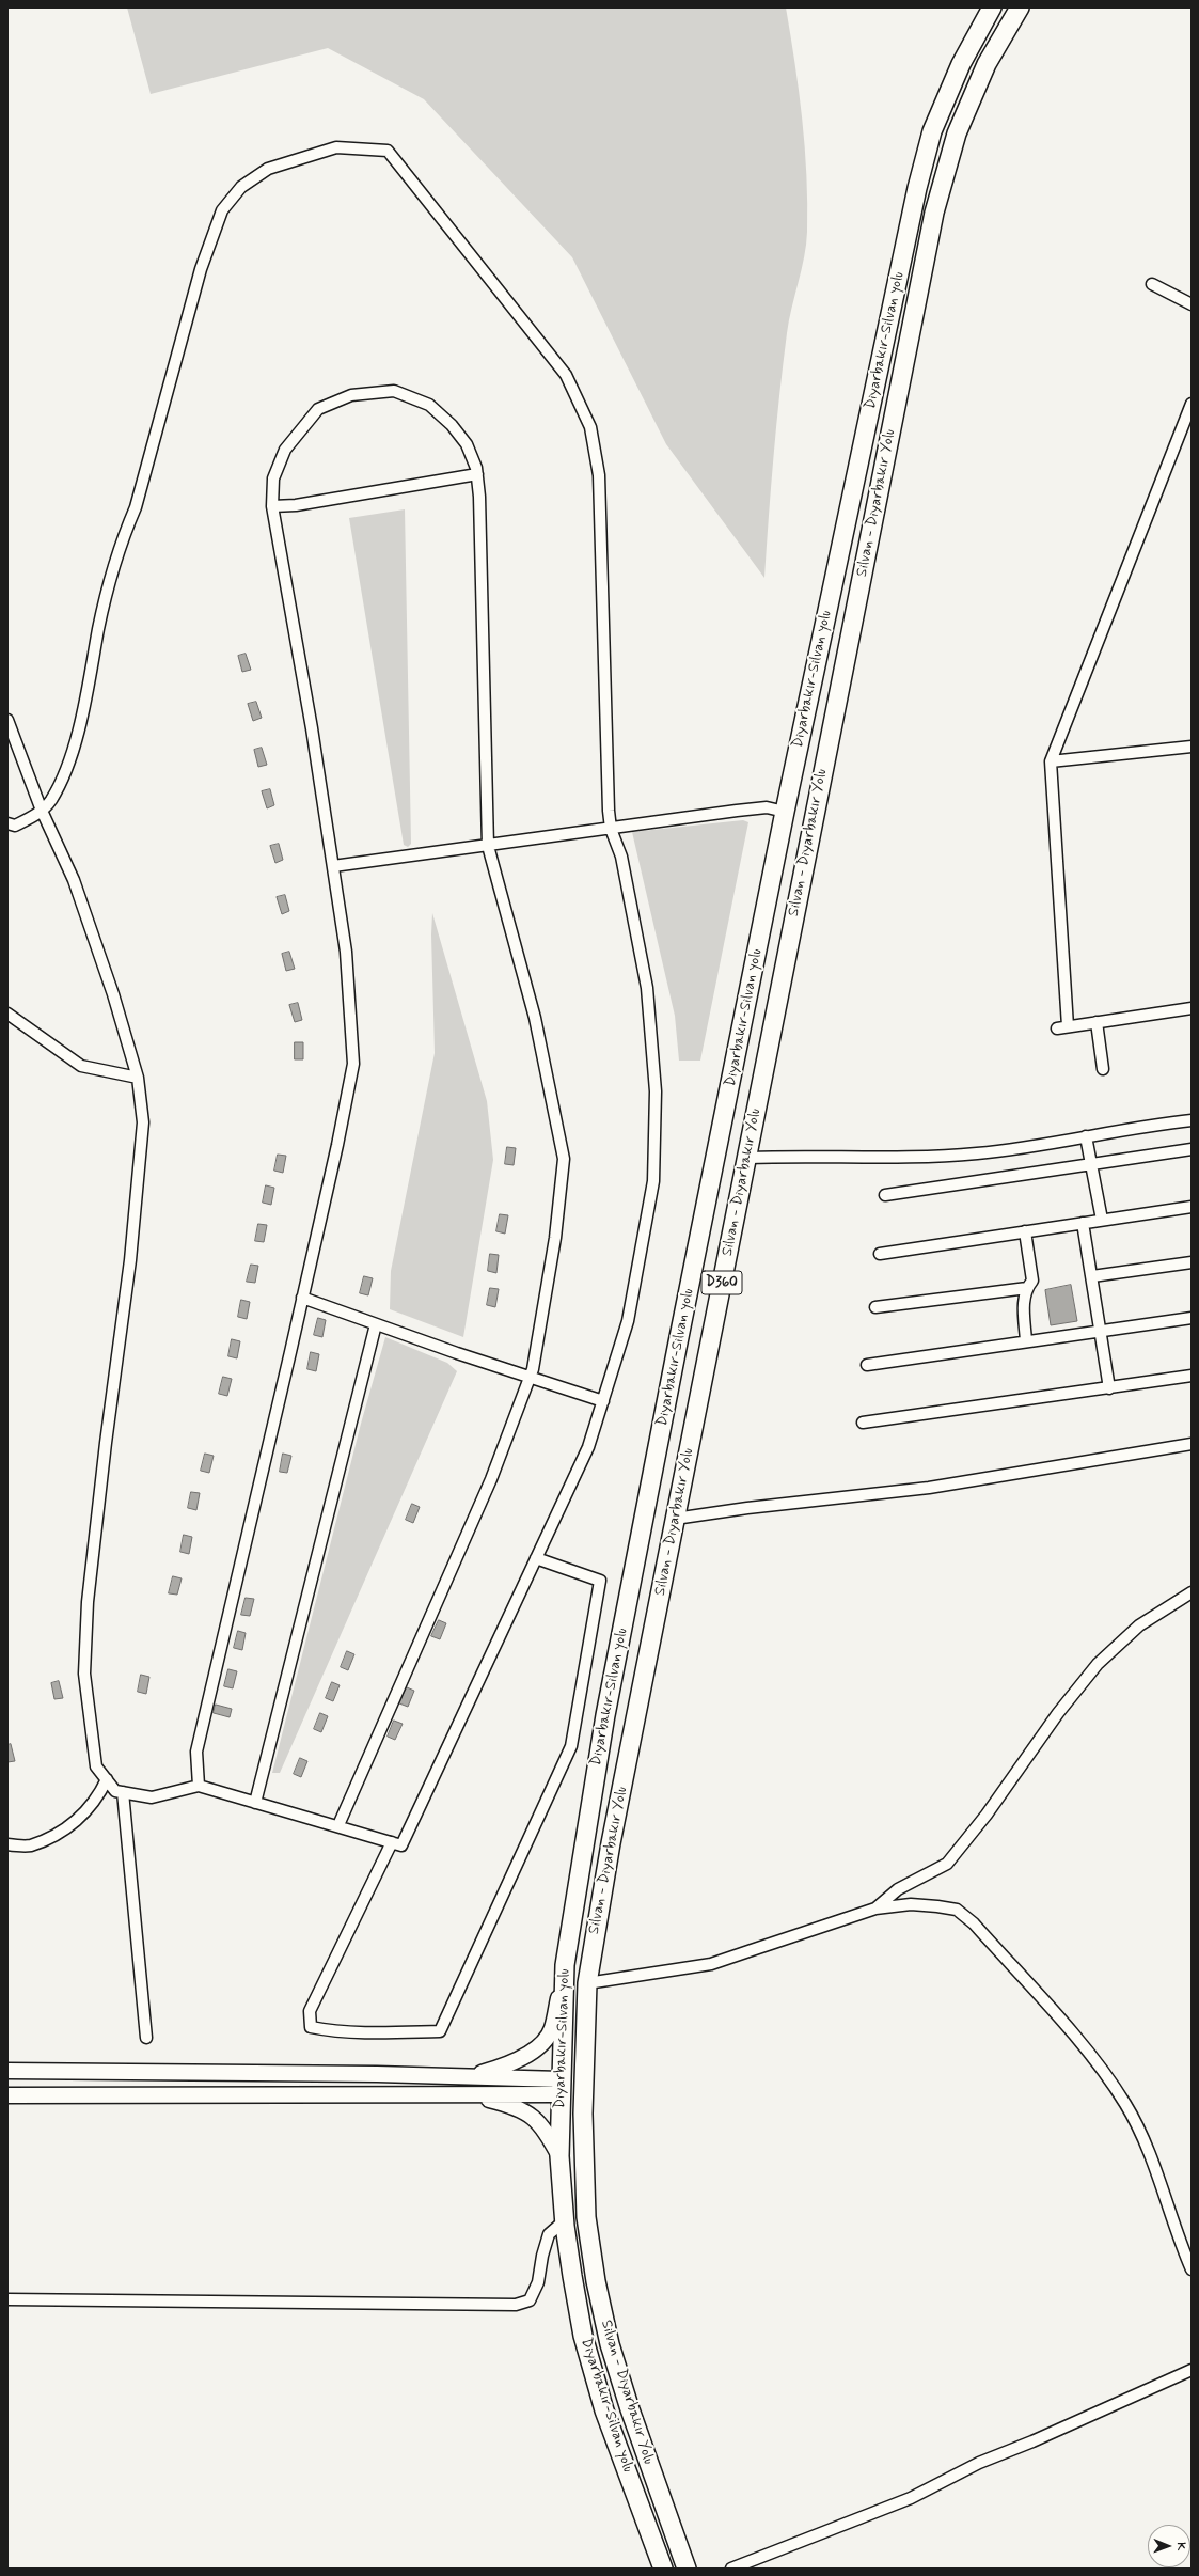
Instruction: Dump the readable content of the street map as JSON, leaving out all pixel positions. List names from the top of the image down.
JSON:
{
  "streets": {
    "highway": ["Diyarbakır-Silvan yolu", "Silvan - Diyarbakır Yolu", "D360"]
  },
  "north": "right"
}
